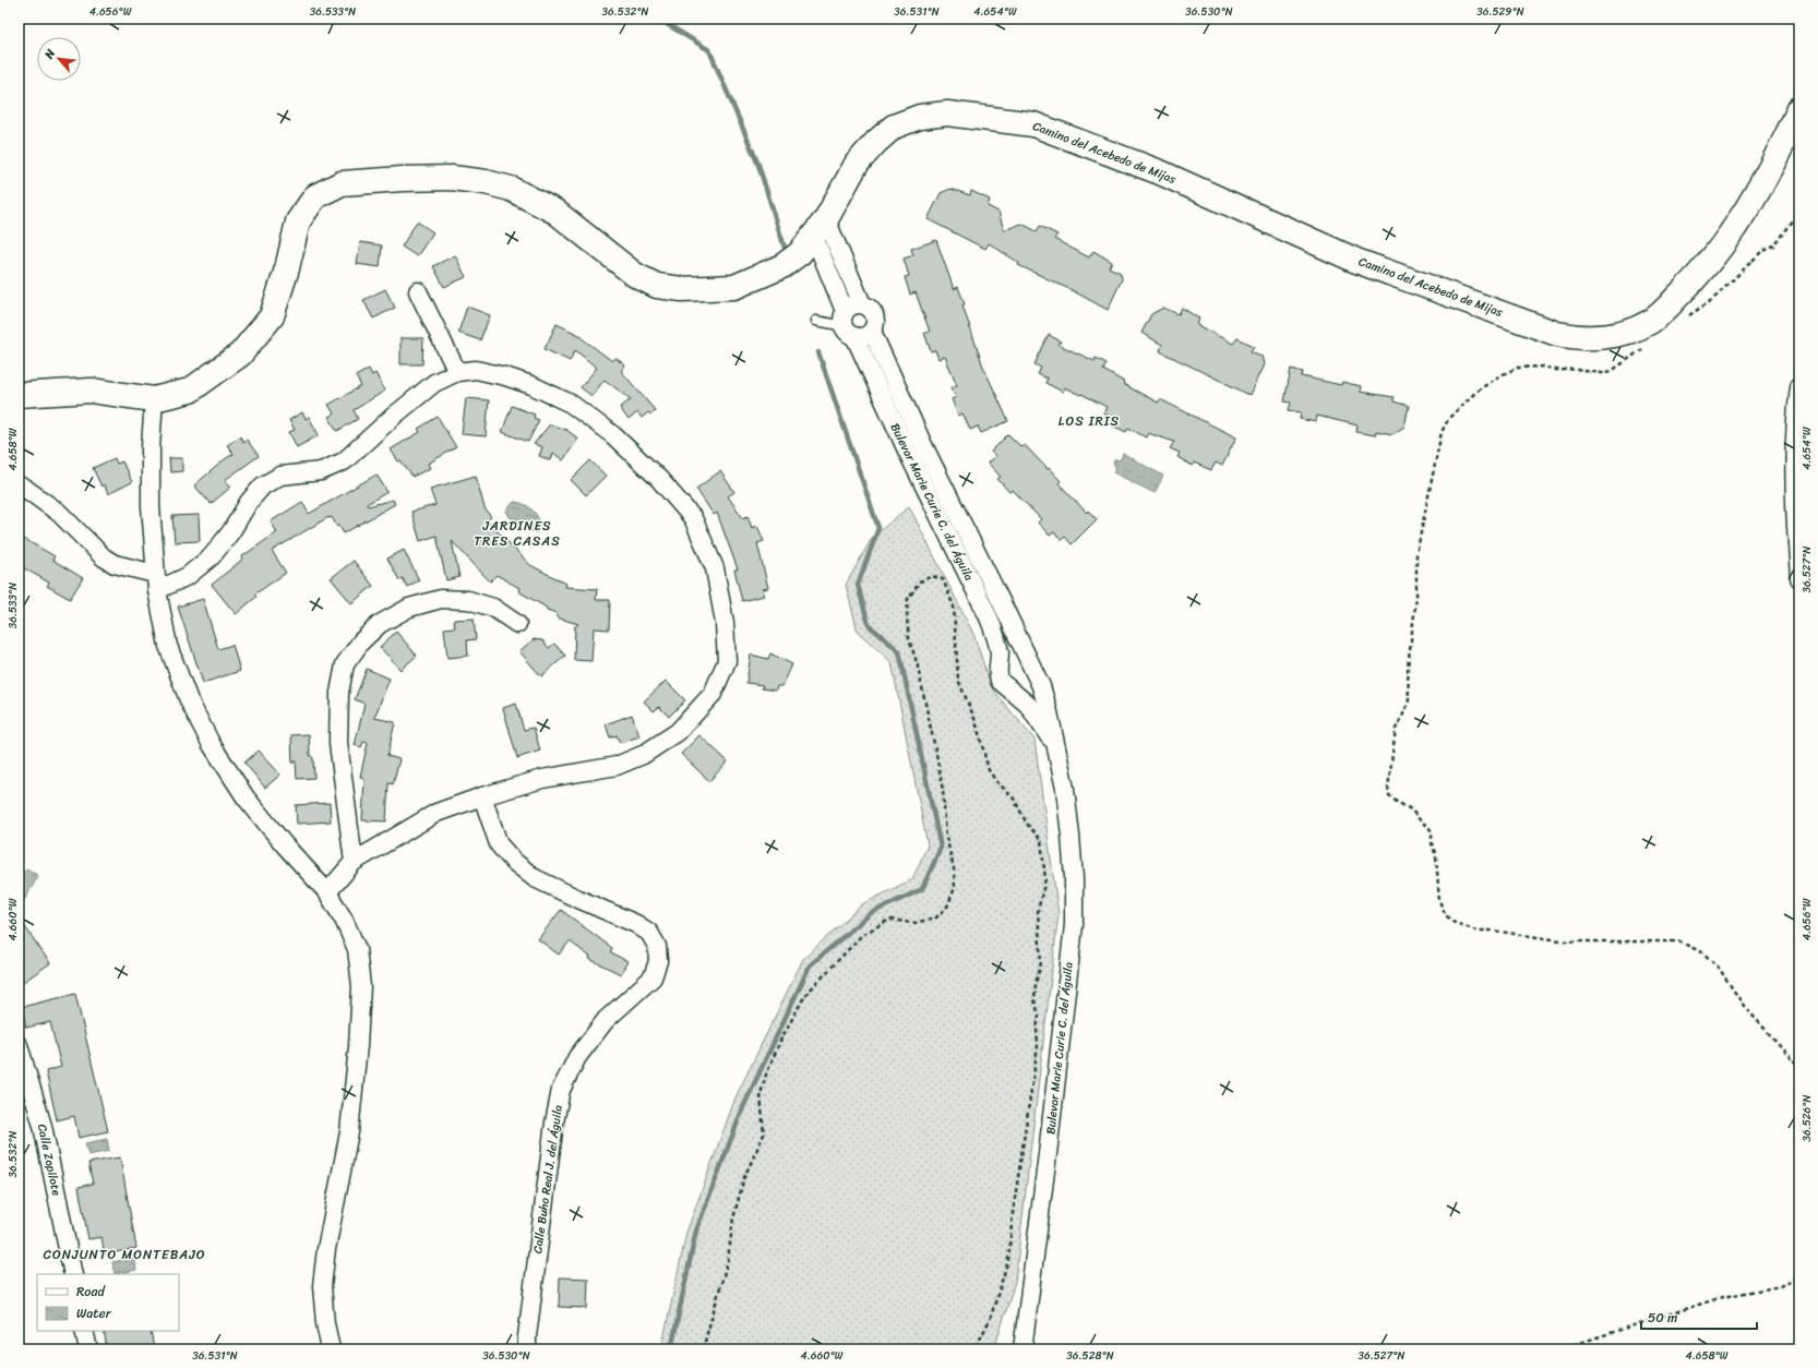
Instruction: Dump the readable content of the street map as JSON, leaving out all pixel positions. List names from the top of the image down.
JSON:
{
  "streets": {
    "street": [
      "Camino del Acebedo de Mijas",
      "Bulevar Marie Curie C. del Águila",
      "Calle Zopilote",
      "Calle Buho Real J. del Águila"
    ]
  },
  "crossings": [
    ["Camino del Acebedo de Mijas", "Bulevar Marie Curie C. del Águila"]
  ],
  "districts": ["LOS IRIS", "JARDINES TRES CASAS", "CONJUNTO MONTEBAJO"],
  "legend": ["Road", "Water"],
  "scale_bar": "50 m",
  "north": "top left",
  "coordinates": [
    "4.656°W",
    "36.533°N",
    "36.532°N",
    "36.531°N",
    "4.654°W",
    "36.530°N",
    "36.529°N",
    "4.658°W",
    "36.527°N",
    "4.660°W",
    "36.526°N",
    "36.528°N"
  ]
}
